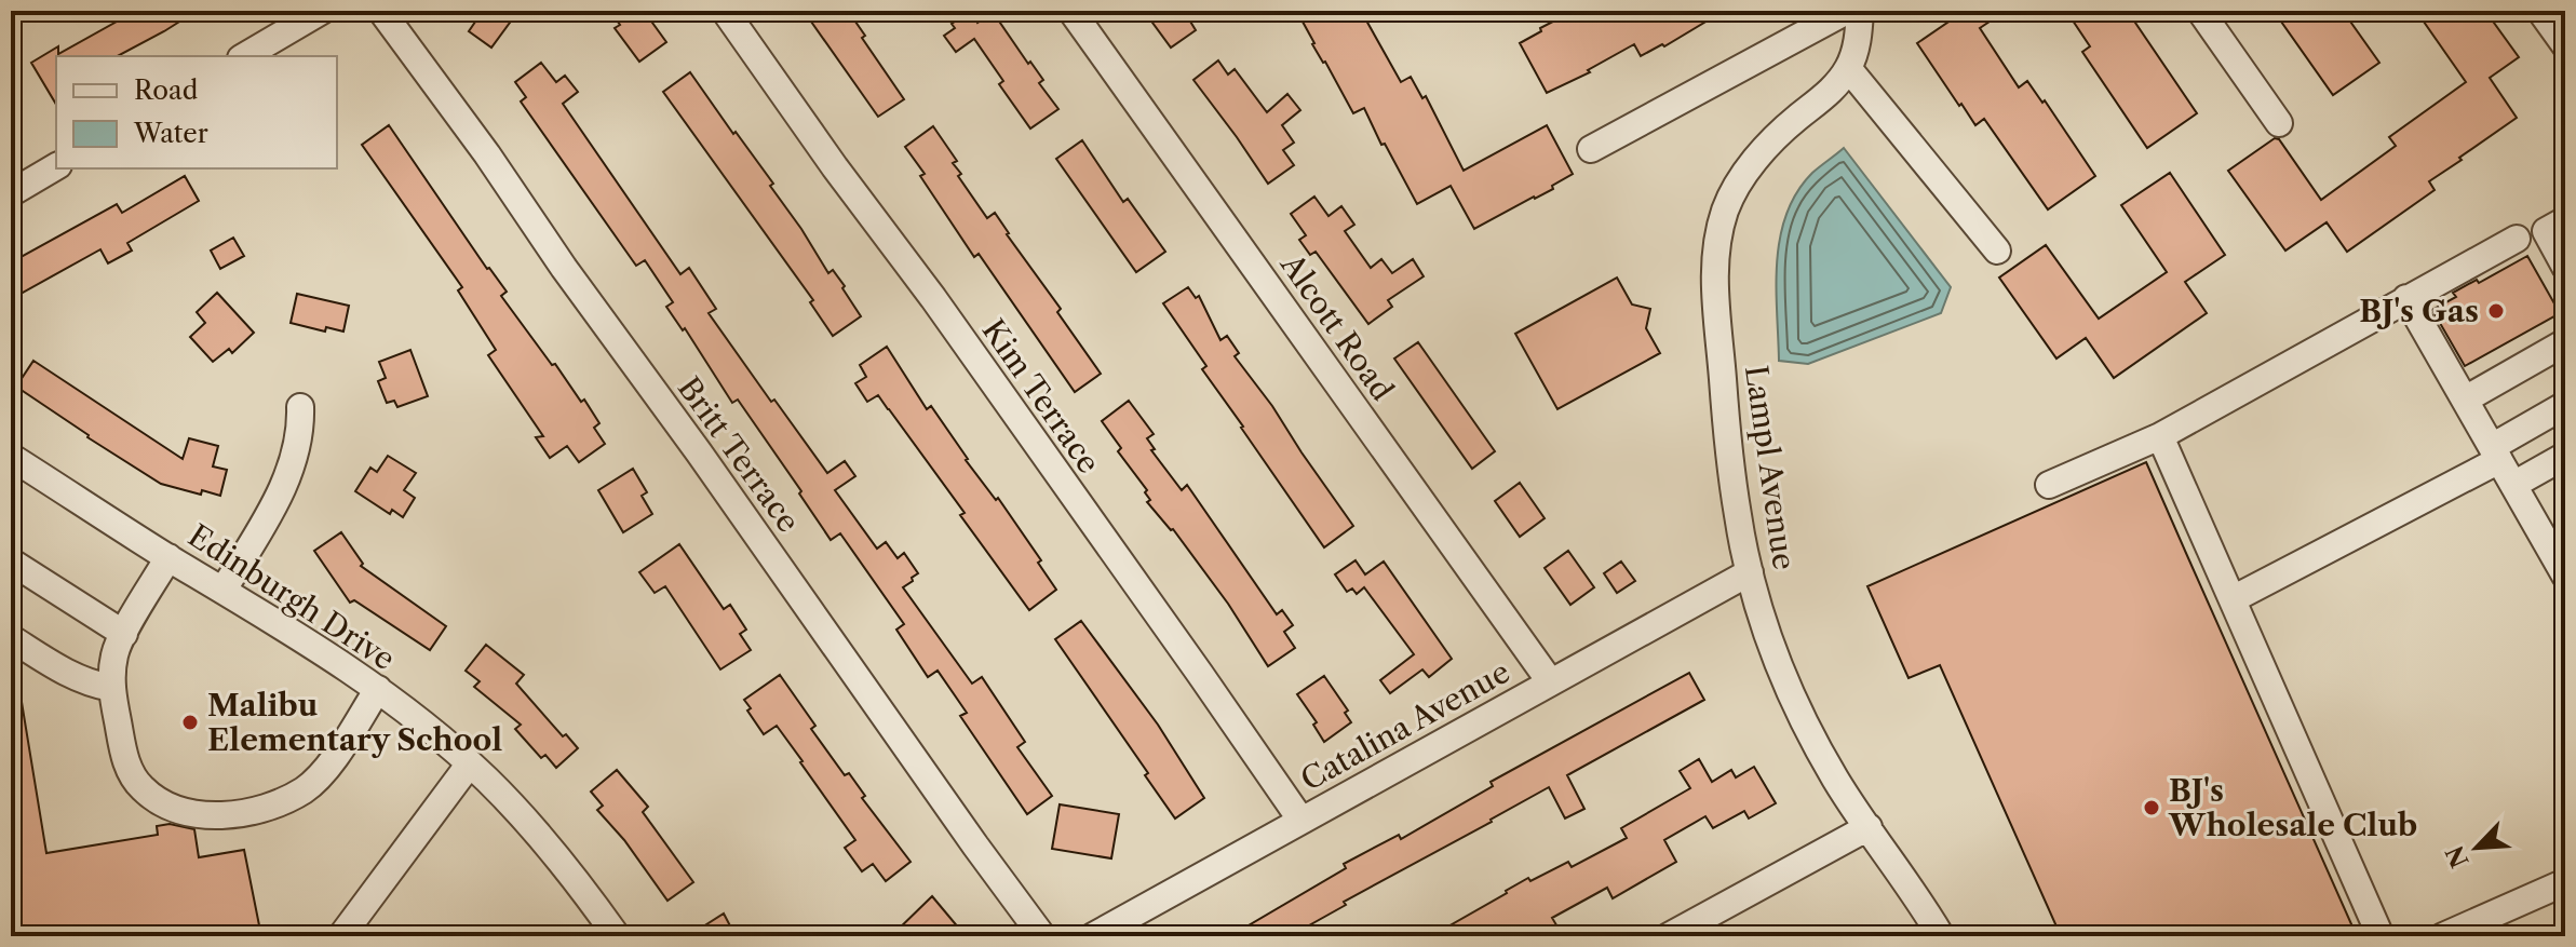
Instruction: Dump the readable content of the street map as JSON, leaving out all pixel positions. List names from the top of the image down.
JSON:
{
  "streets": {
    "street": [
      "Alcott Road",
      "Kim Terrace",
      "Britt Terrace",
      "Lampl Avenue",
      "Edinburgh Drive",
      "Catalina Avenue"
    ]
  },
  "crossings": [
    ["Alcott Road", "Catalina Avenue"],
    ["Kim Terrace", "Catalina Avenue"],
    ["Lampl Avenue", "Catalina Avenue"]
  ],
  "places": ["BJ's Gas", "Malibu Elementary School", "BJ's Wholesale Club"],
  "legend": ["Road", "Water"],
  "north": "bottom left"
}
